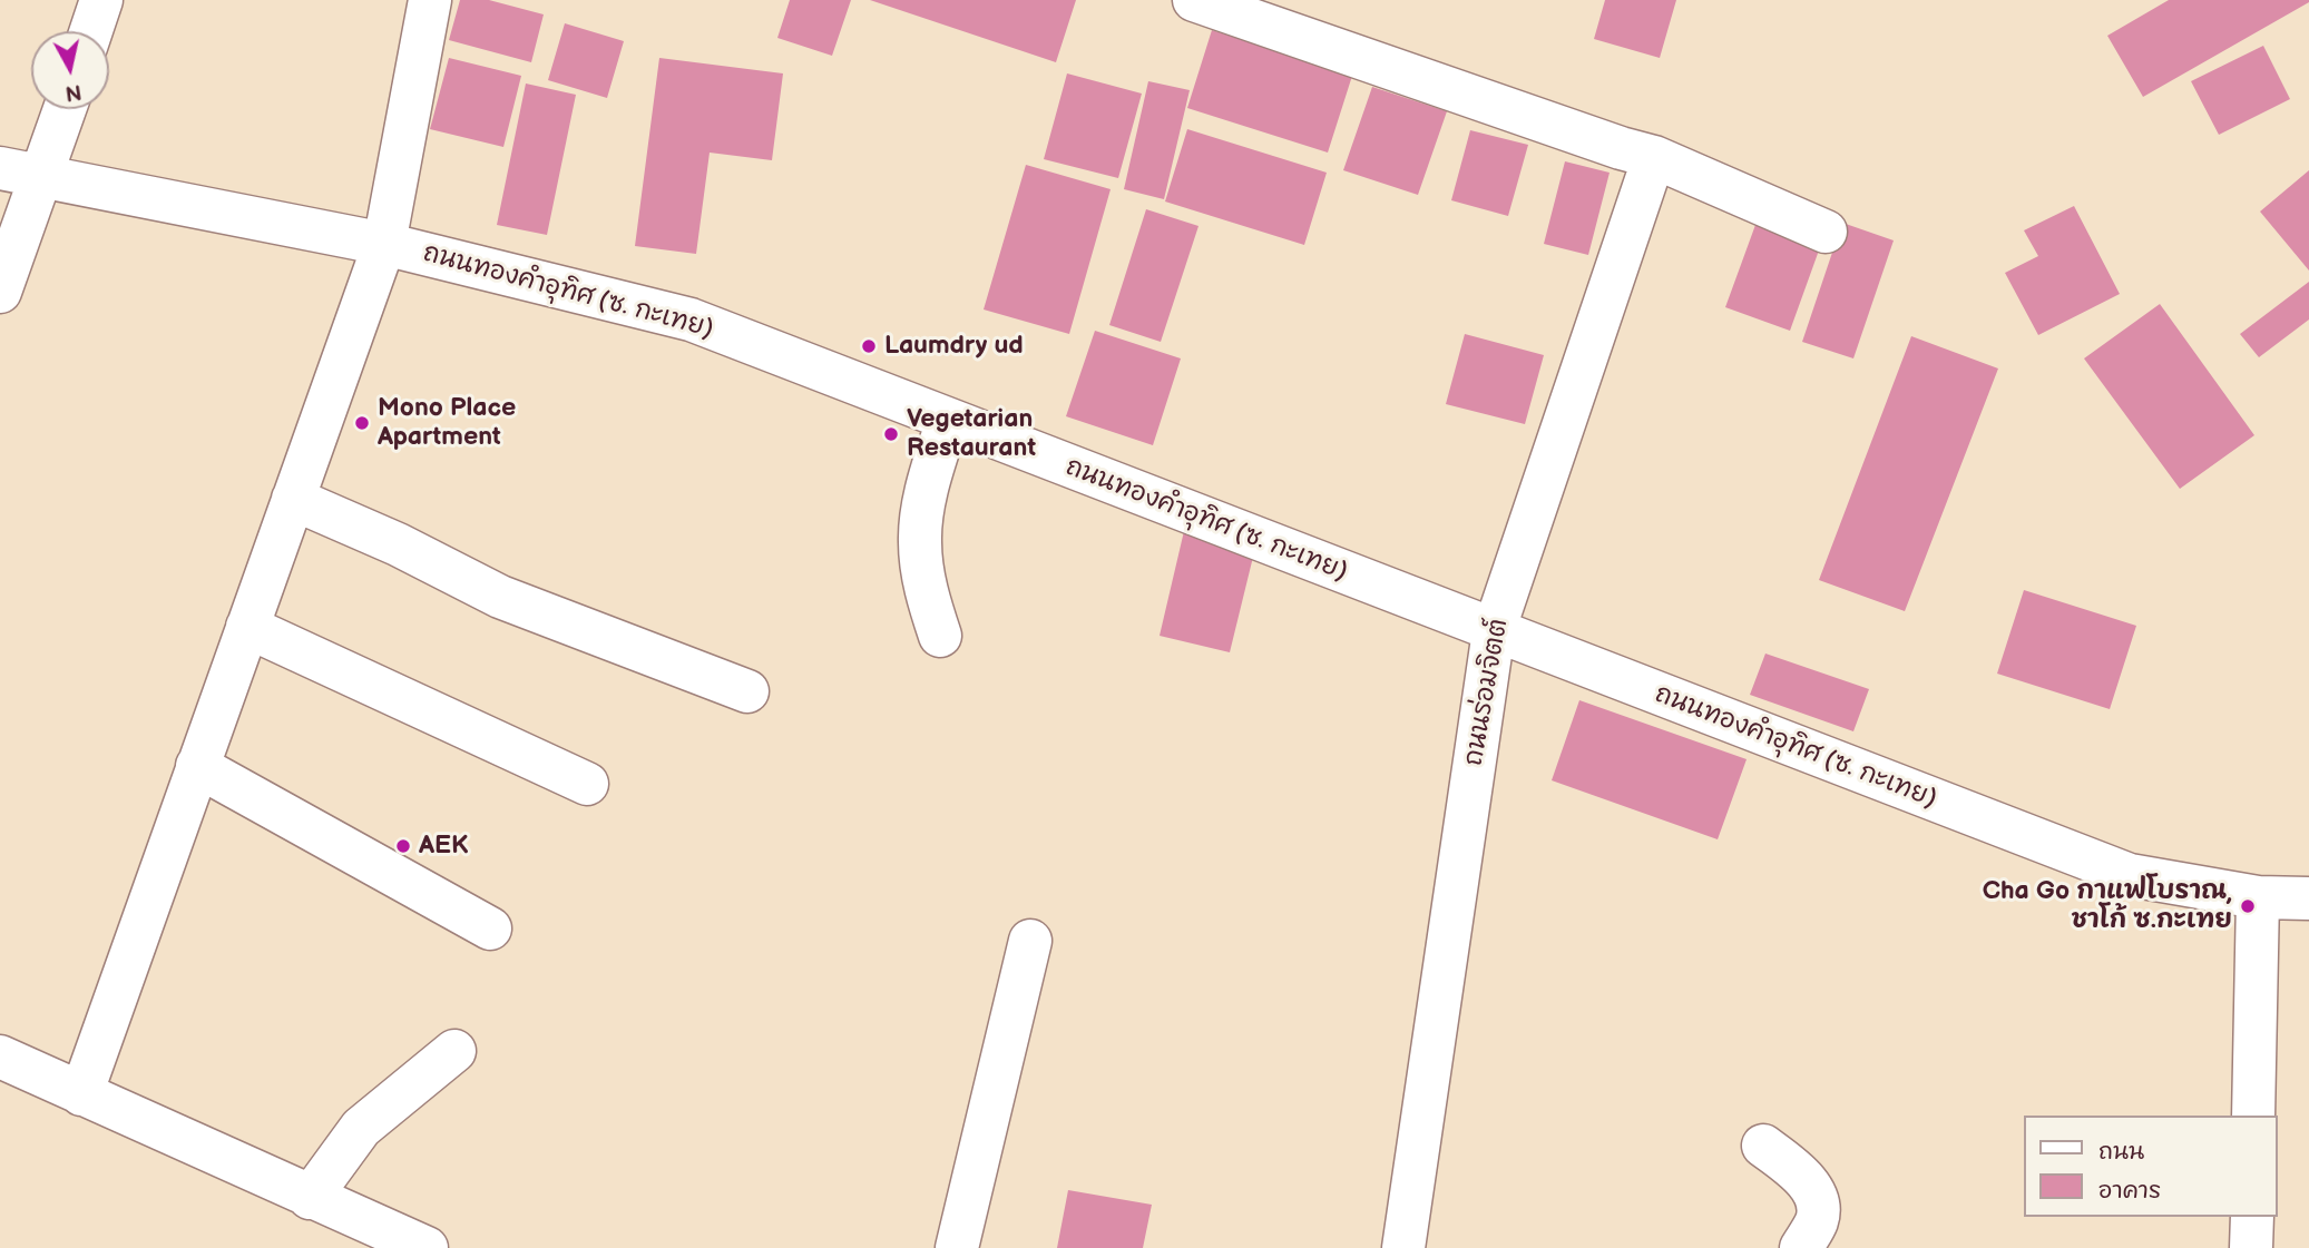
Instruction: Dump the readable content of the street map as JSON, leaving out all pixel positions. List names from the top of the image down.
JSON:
{
  "streets": {
    "street": ["ถนนทองคำอุทิศ (ซ. กะเทย)", "ถนนร่อมจิตต์"]
  },
  "crossings": [
    ["ถนนทองคำอุทิศ (ซ. กะเทย)", "ถนนร่อมจิตต์"]
  ],
  "places": [
    "Laumdry ud",
    "Mono Place Apartment",
    "Vegetarian Restaurant",
    "AEK",
    "Cha Go กาแฟโบราณ, ชาโก้ ซ.กะเทย"
  ],
  "legend": ["ถนน", "อาคาร"],
  "north": "bottom"
}
